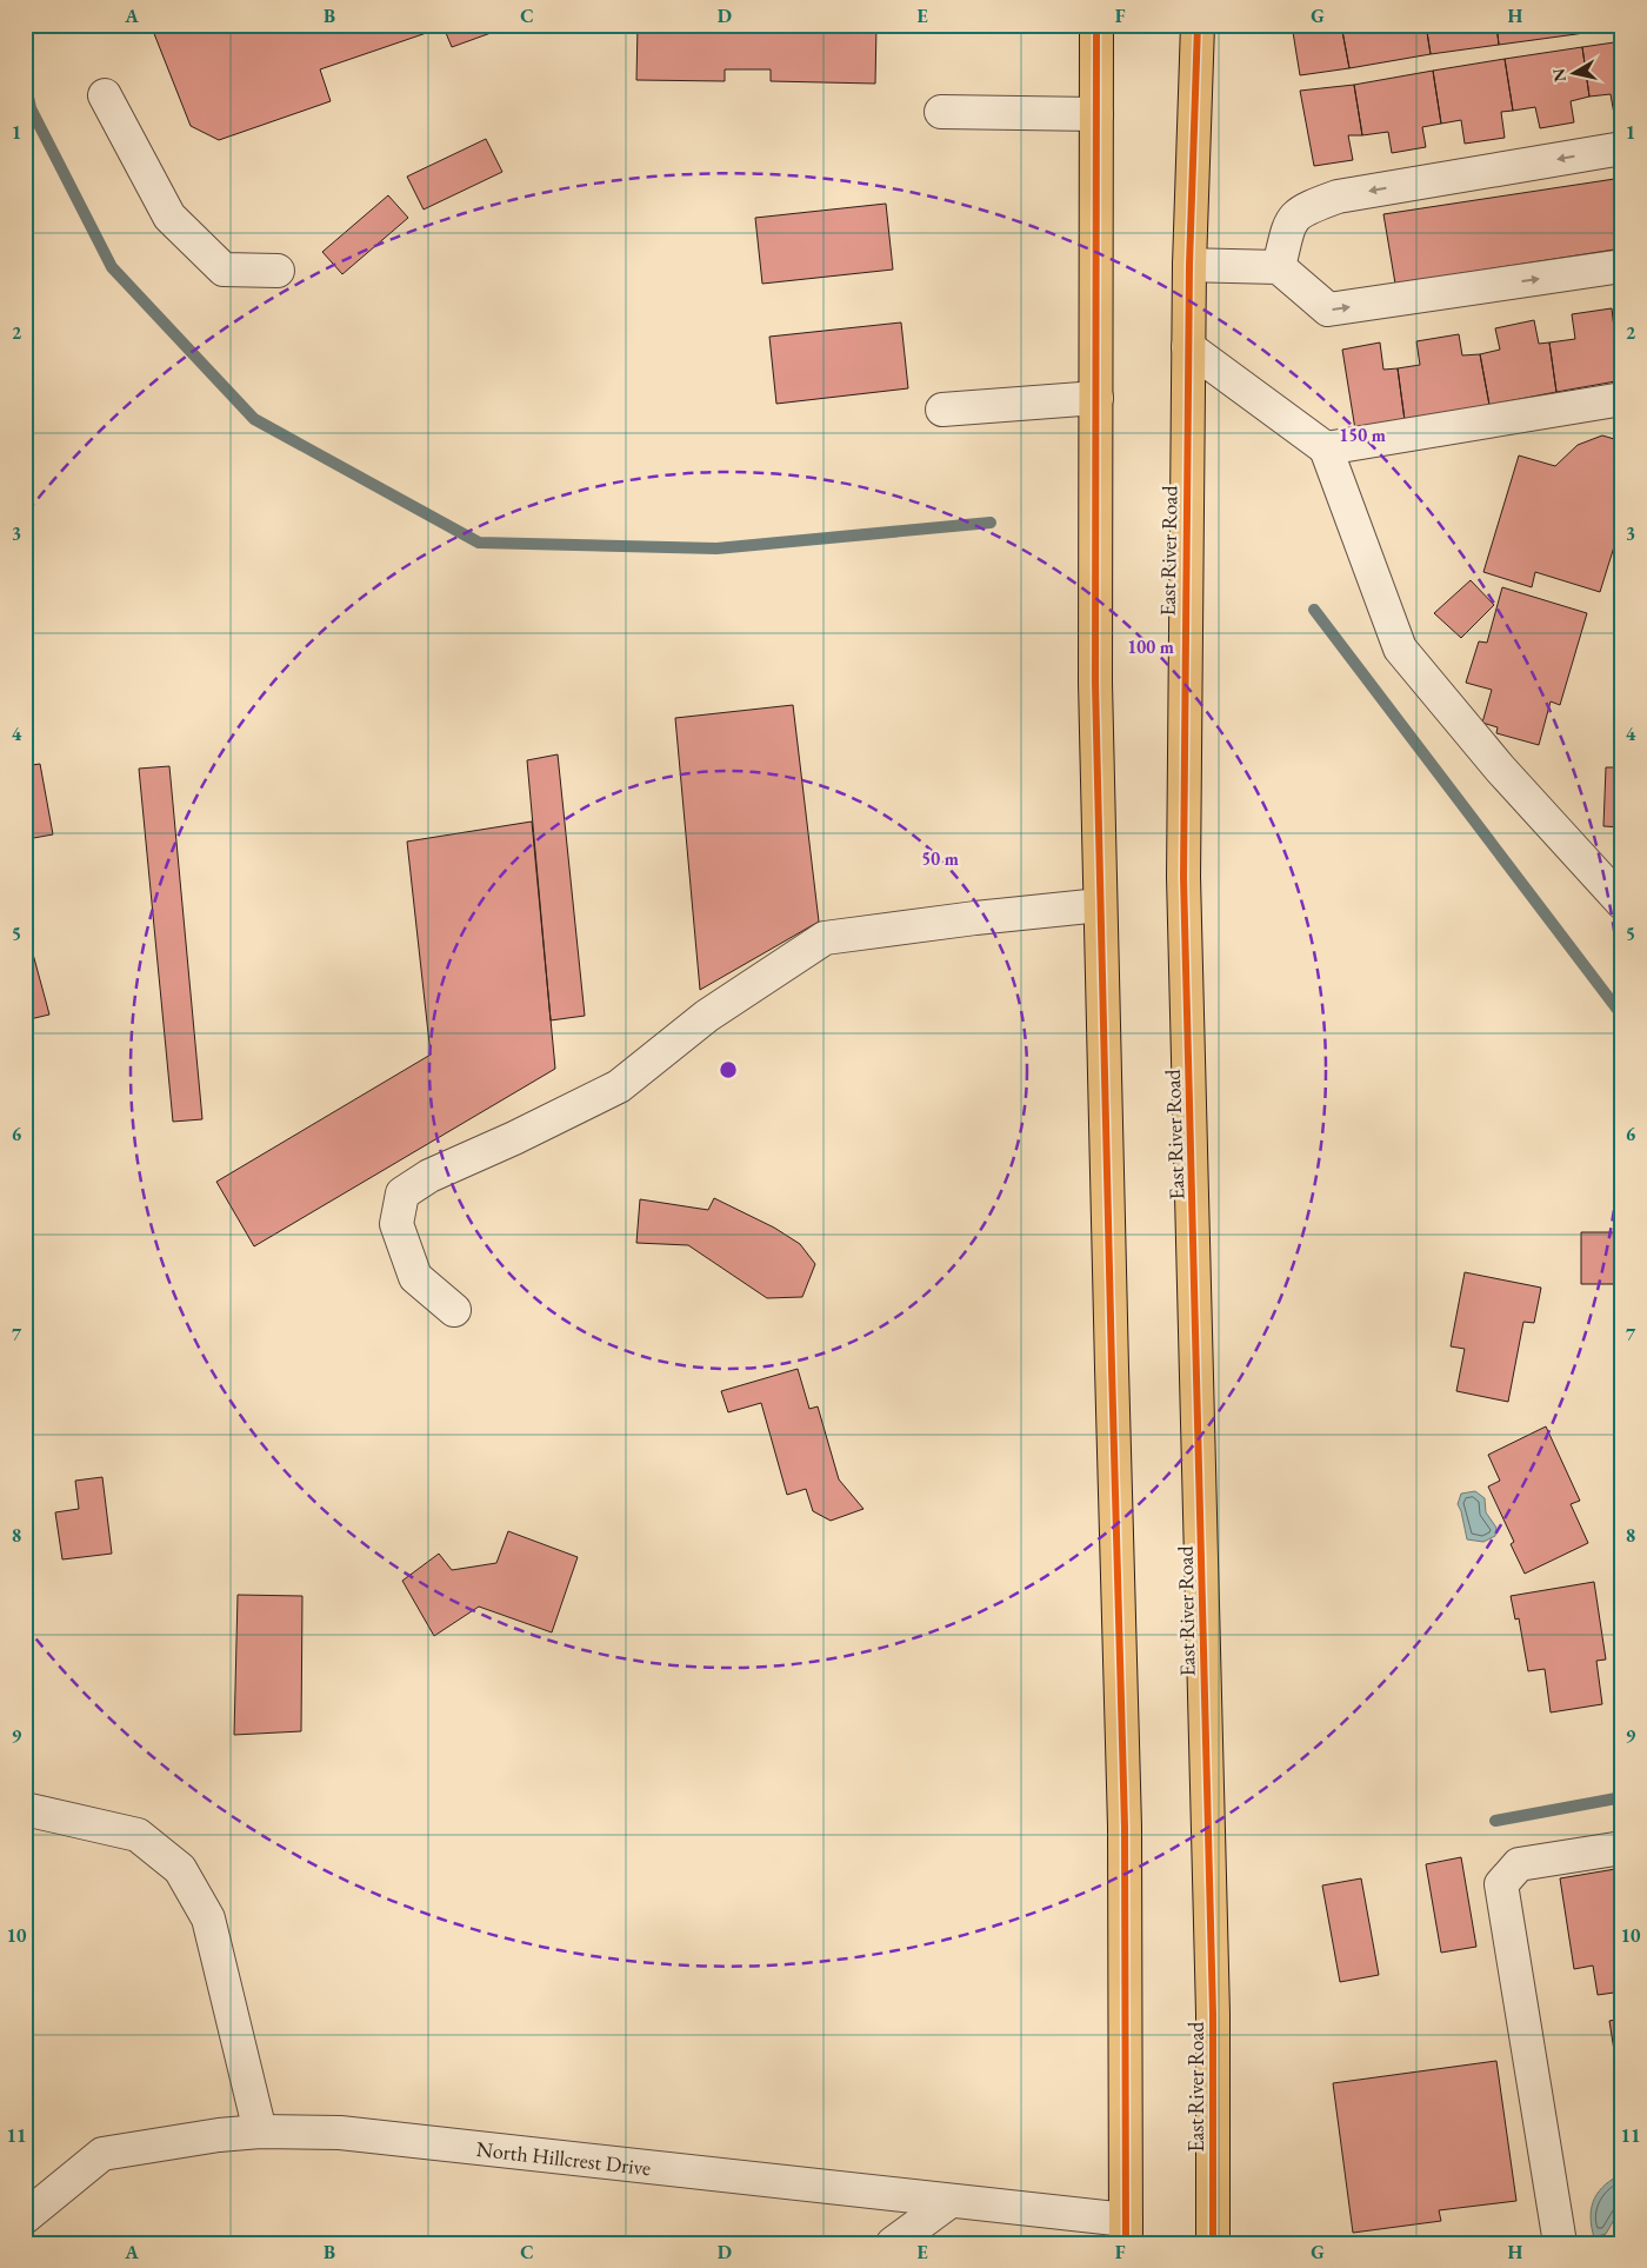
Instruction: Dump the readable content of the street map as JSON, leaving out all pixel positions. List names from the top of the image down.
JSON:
{
  "streets": {
    "main road": ["East River Road"],
    "street": ["North Hillcrest Drive"]
  },
  "north": "left",
  "grid": {
    "columns": [
      "A",
      "B",
      "C",
      "D",
      "E",
      "F",
      "G",
      "H"
    ],
    "rows": [
      "1",
      "2",
      "3",
      "4",
      "5",
      "6",
      "7",
      "8",
      "9",
      "10",
      "11"
    ]
  },
  "rings": ["150 m", "100 m", "50 m"]
}
